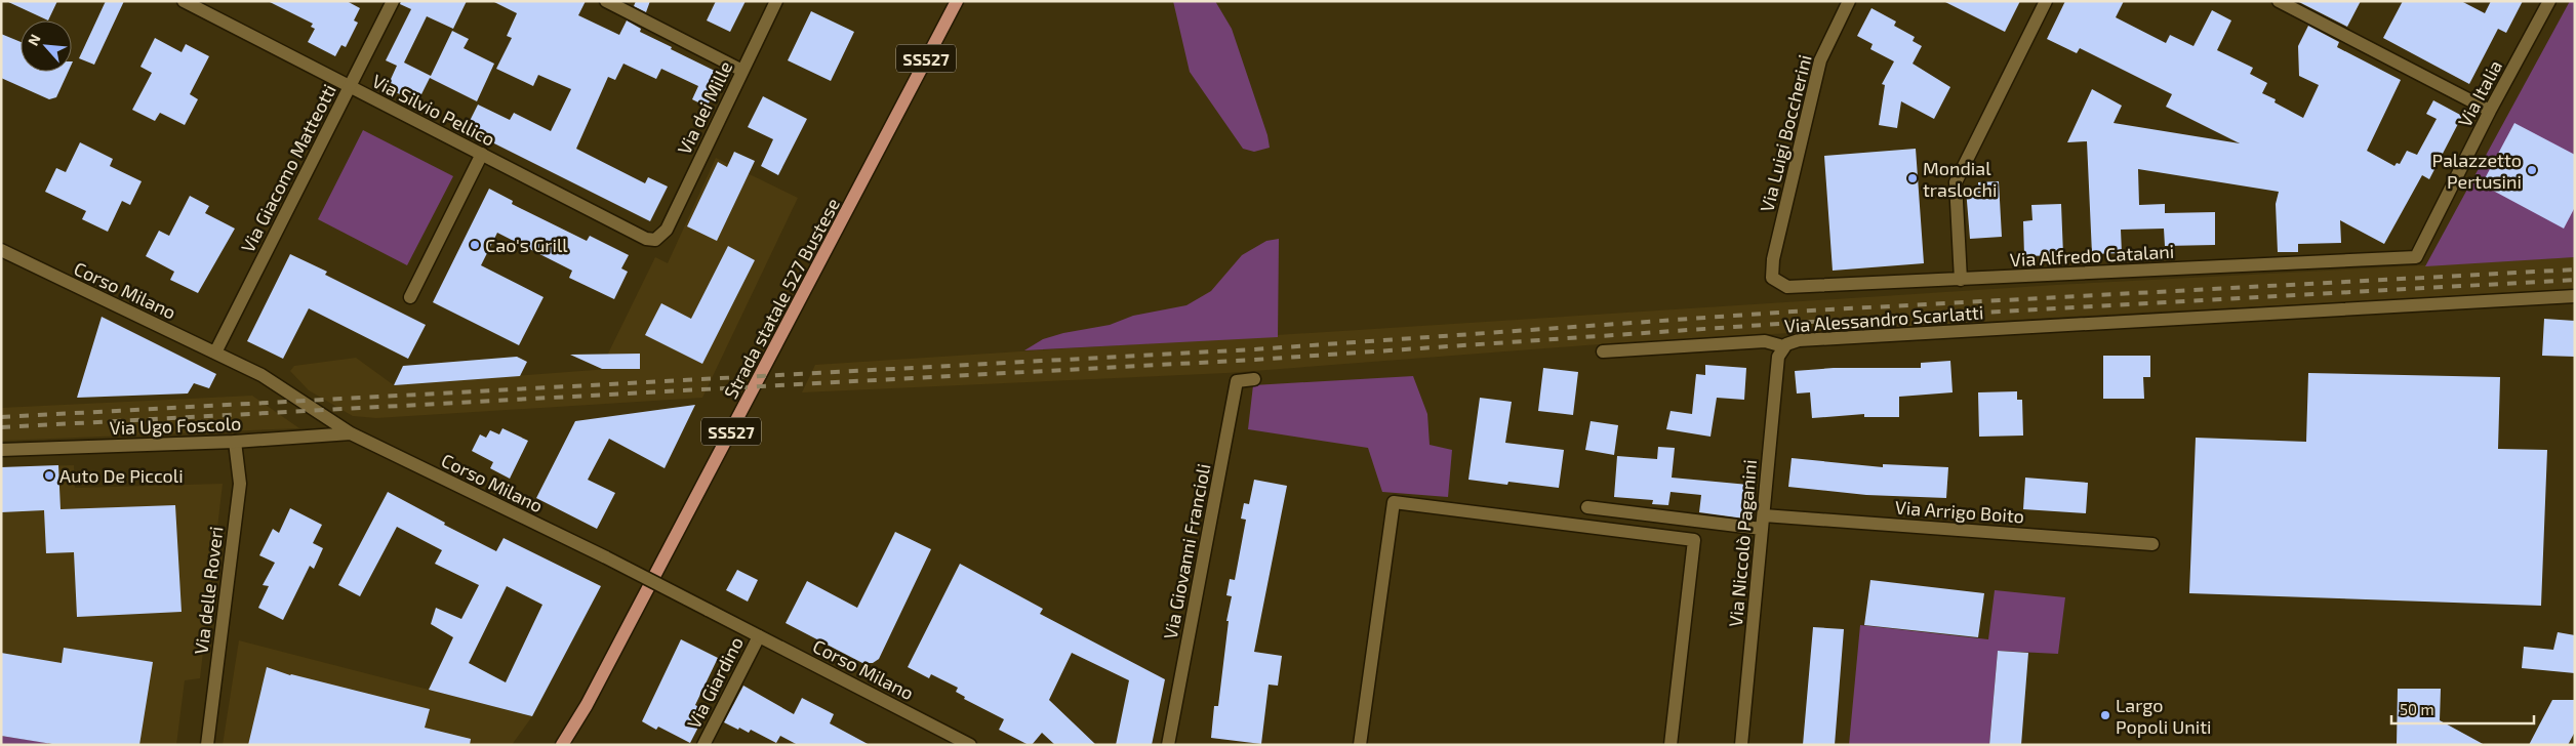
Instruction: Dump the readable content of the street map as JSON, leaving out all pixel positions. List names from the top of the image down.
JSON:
{
  "streets": {
    "main road": ["SS527", "Strada statale 527 Bustese"],
    "street": [
      "Via Italia",
      "Via dei Mille",
      "Via Silvio Pellico",
      "Via Luigi Boccherini",
      "Via Giacomo Matteotti",
      "Via Alfredo Catalani",
      "Corso Milano",
      "Via Alessandro Scarlatti",
      "Via Ugo Foscolo",
      "Via Arrigo Boito",
      "Via Niccolò Paganini",
      "Via Giovanni Francioli",
      "Via delle Roveri",
      "Via Giardino"
    ]
  },
  "crossings": [
    ["Via Italia", "Via Alfredo Catalani"],
    ["Via dei Mille", "Via Silvio Pellico"],
    ["Via Silvio Pellico", "Via Giacomo Matteotti"],
    ["Via Luigi Boccherini", "Via Alfredo Catalani"],
    ["Via Giacomo Matteotti", "Corso Milano"],
    ["Corso Milano", "Via Ugo Foscolo"],
    ["Corso Milano", "Via Giardino"],
    ["Via Alessandro Scarlatti", "Via Niccolò Paganini"],
    ["Via Ugo Foscolo", "Via delle Roveri"],
    ["Via Arrigo Boito", "Via Niccolò Paganini"]
  ],
  "places": [
    "Palazzetto Pertusini",
    "Mondial traslochi",
    "Cao's Grill",
    "Auto De Piccoli",
    "Largo Popoli Uniti"
  ],
  "scale_bar": "50 m",
  "north": "top left"
}
